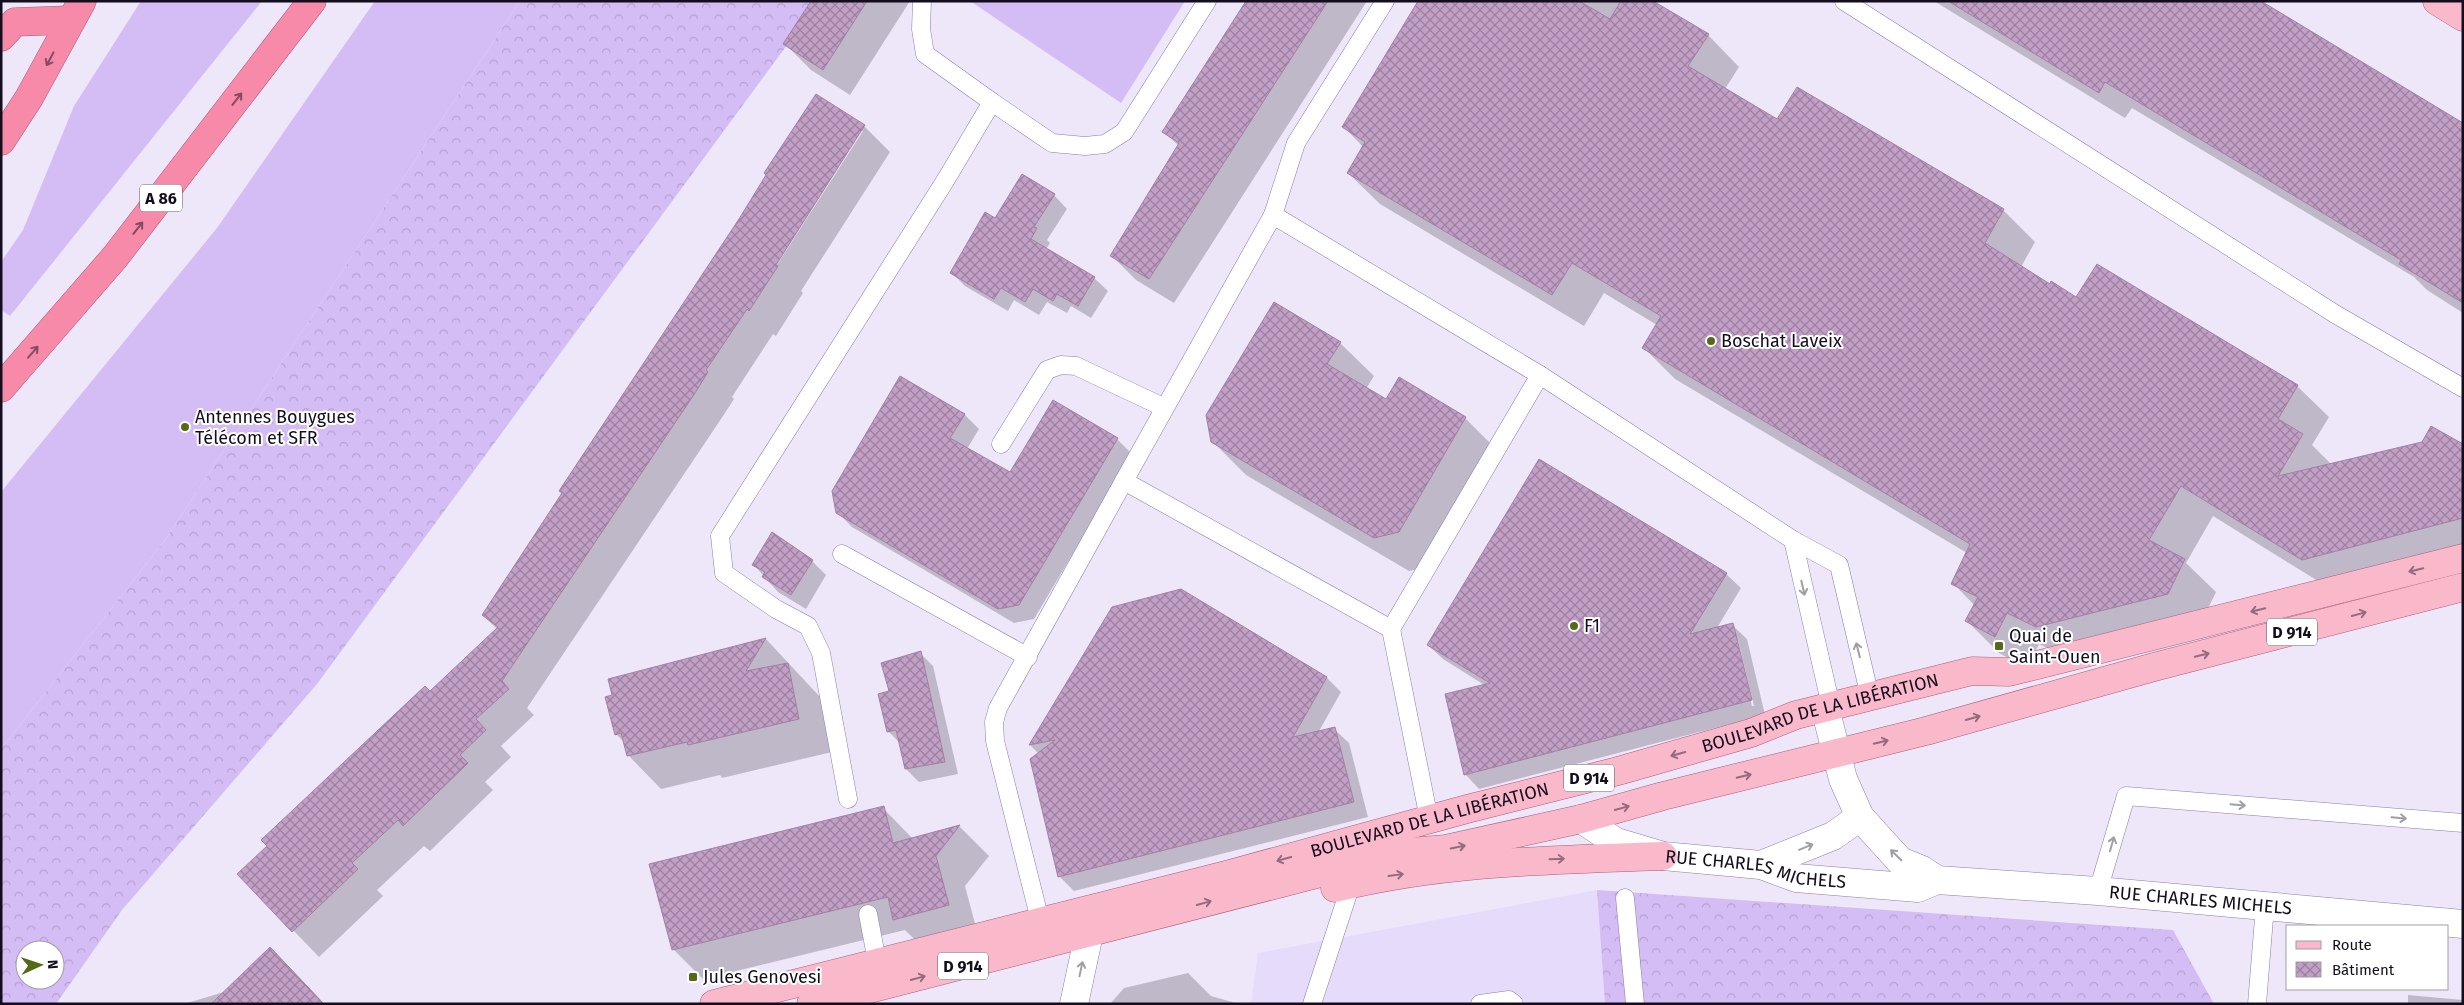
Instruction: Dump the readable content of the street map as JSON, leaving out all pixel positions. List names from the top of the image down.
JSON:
{
  "streets": {
    "highway": ["A 86"],
    "main road": ["D 914", "BOULEVARD DE LA LIBÉRATION"],
    "street": ["RUE CHARLES MICHELS"]
  },
  "crossings": [
    ["BOULEVARD DE LA LIBÉRATION", "RUE CHARLES MICHELS"]
  ],
  "places": {
    "other": ["Boschat Laveix", "Antennes Bouygues Télécom et SFR", "F1"],
    "transit": ["Quai de Saint-Ouen", "Jules Genovesi"]
  },
  "legend": ["Route", "Bâtiment"],
  "north": "right"
}
